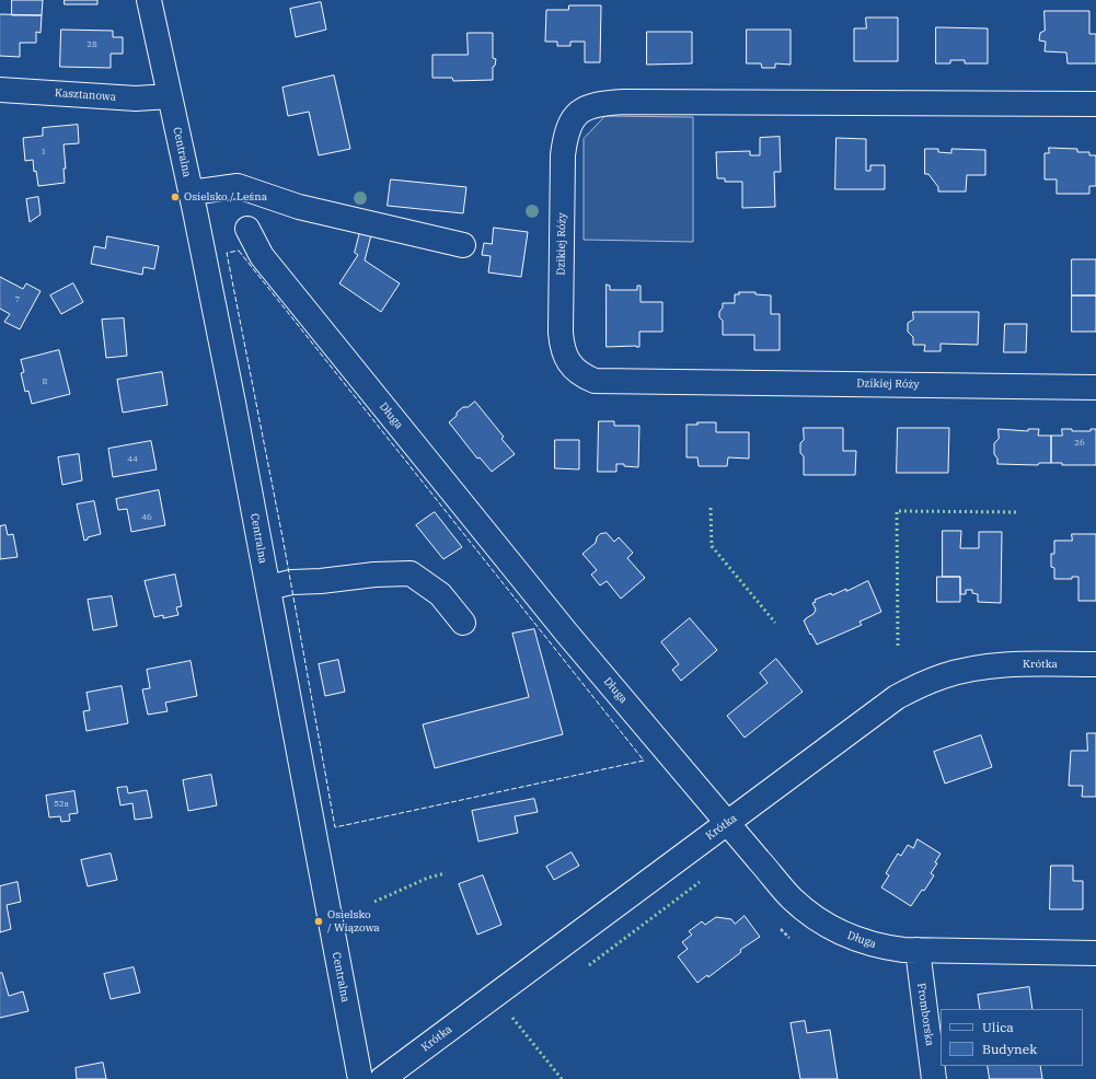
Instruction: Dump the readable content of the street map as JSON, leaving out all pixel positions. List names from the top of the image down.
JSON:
{
  "streets": {
    "street": [
      "Kasztanowa",
      "Centralna",
      "Dzikiej Róży",
      "Długa",
      "Krótka",
      "Fromborska"
    ]
  },
  "crossings": [
    ["Kasztanowa", "Centralna"],
    ["Długa", "Krótka"],
    ["Długa", "Fromborska"]
  ],
  "places": ["Osielsko / Leśna", "Osielsko / Wiązowa"],
  "house_numbers": [
    "28",
    "1",
    "7",
    "8",
    "26",
    "44",
    "46",
    "52a"
  ],
  "legend": ["Ulica", "Budynek"]
}
